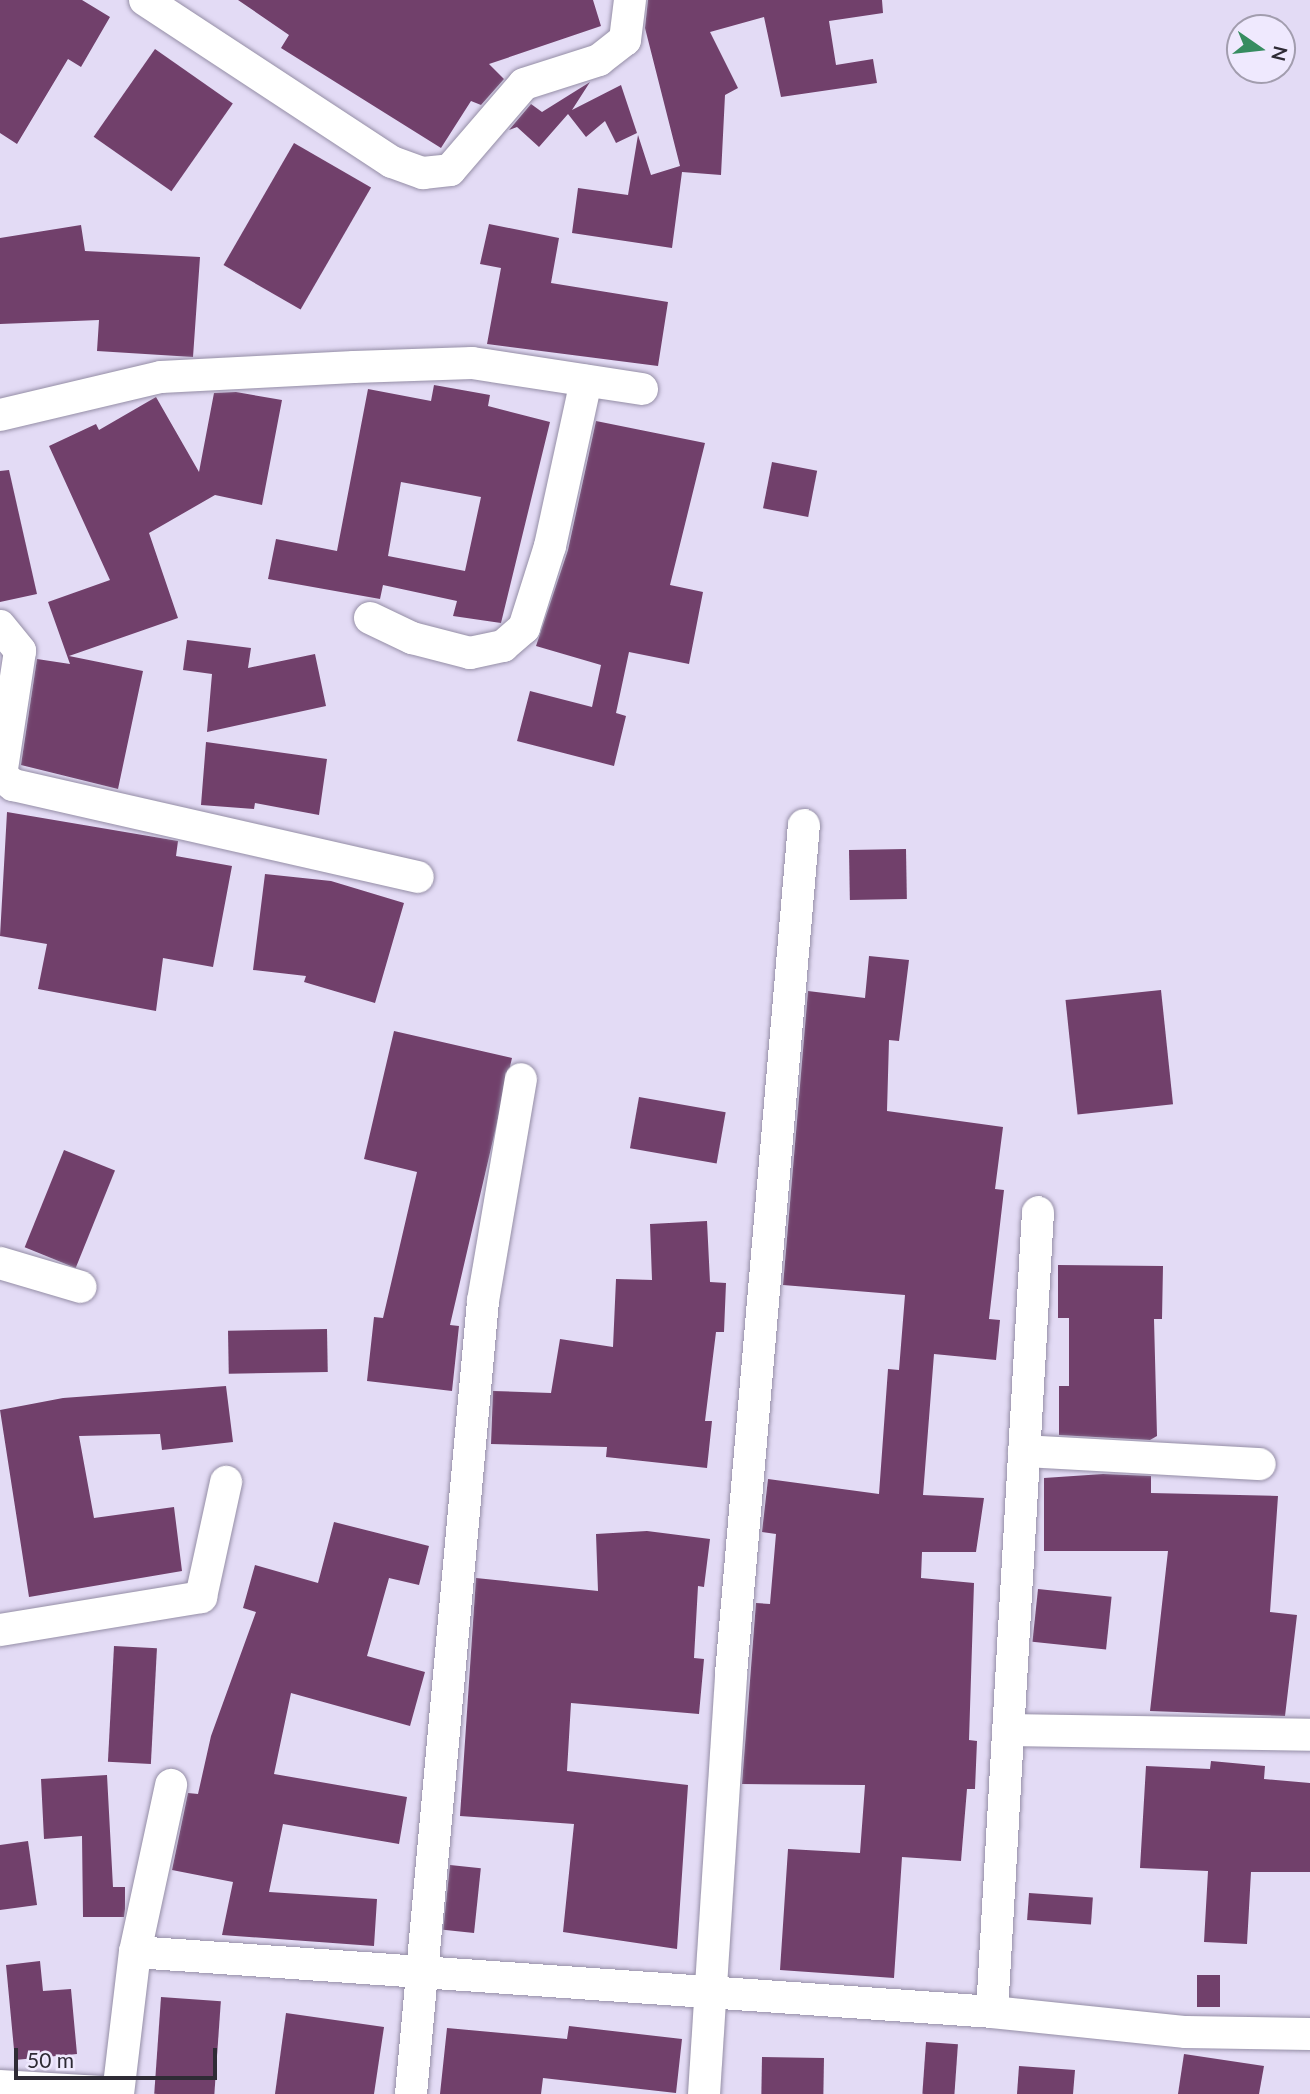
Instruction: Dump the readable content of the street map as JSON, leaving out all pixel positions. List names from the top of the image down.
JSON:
{
  "scale_bar": "50 m",
  "north": "right"
}
